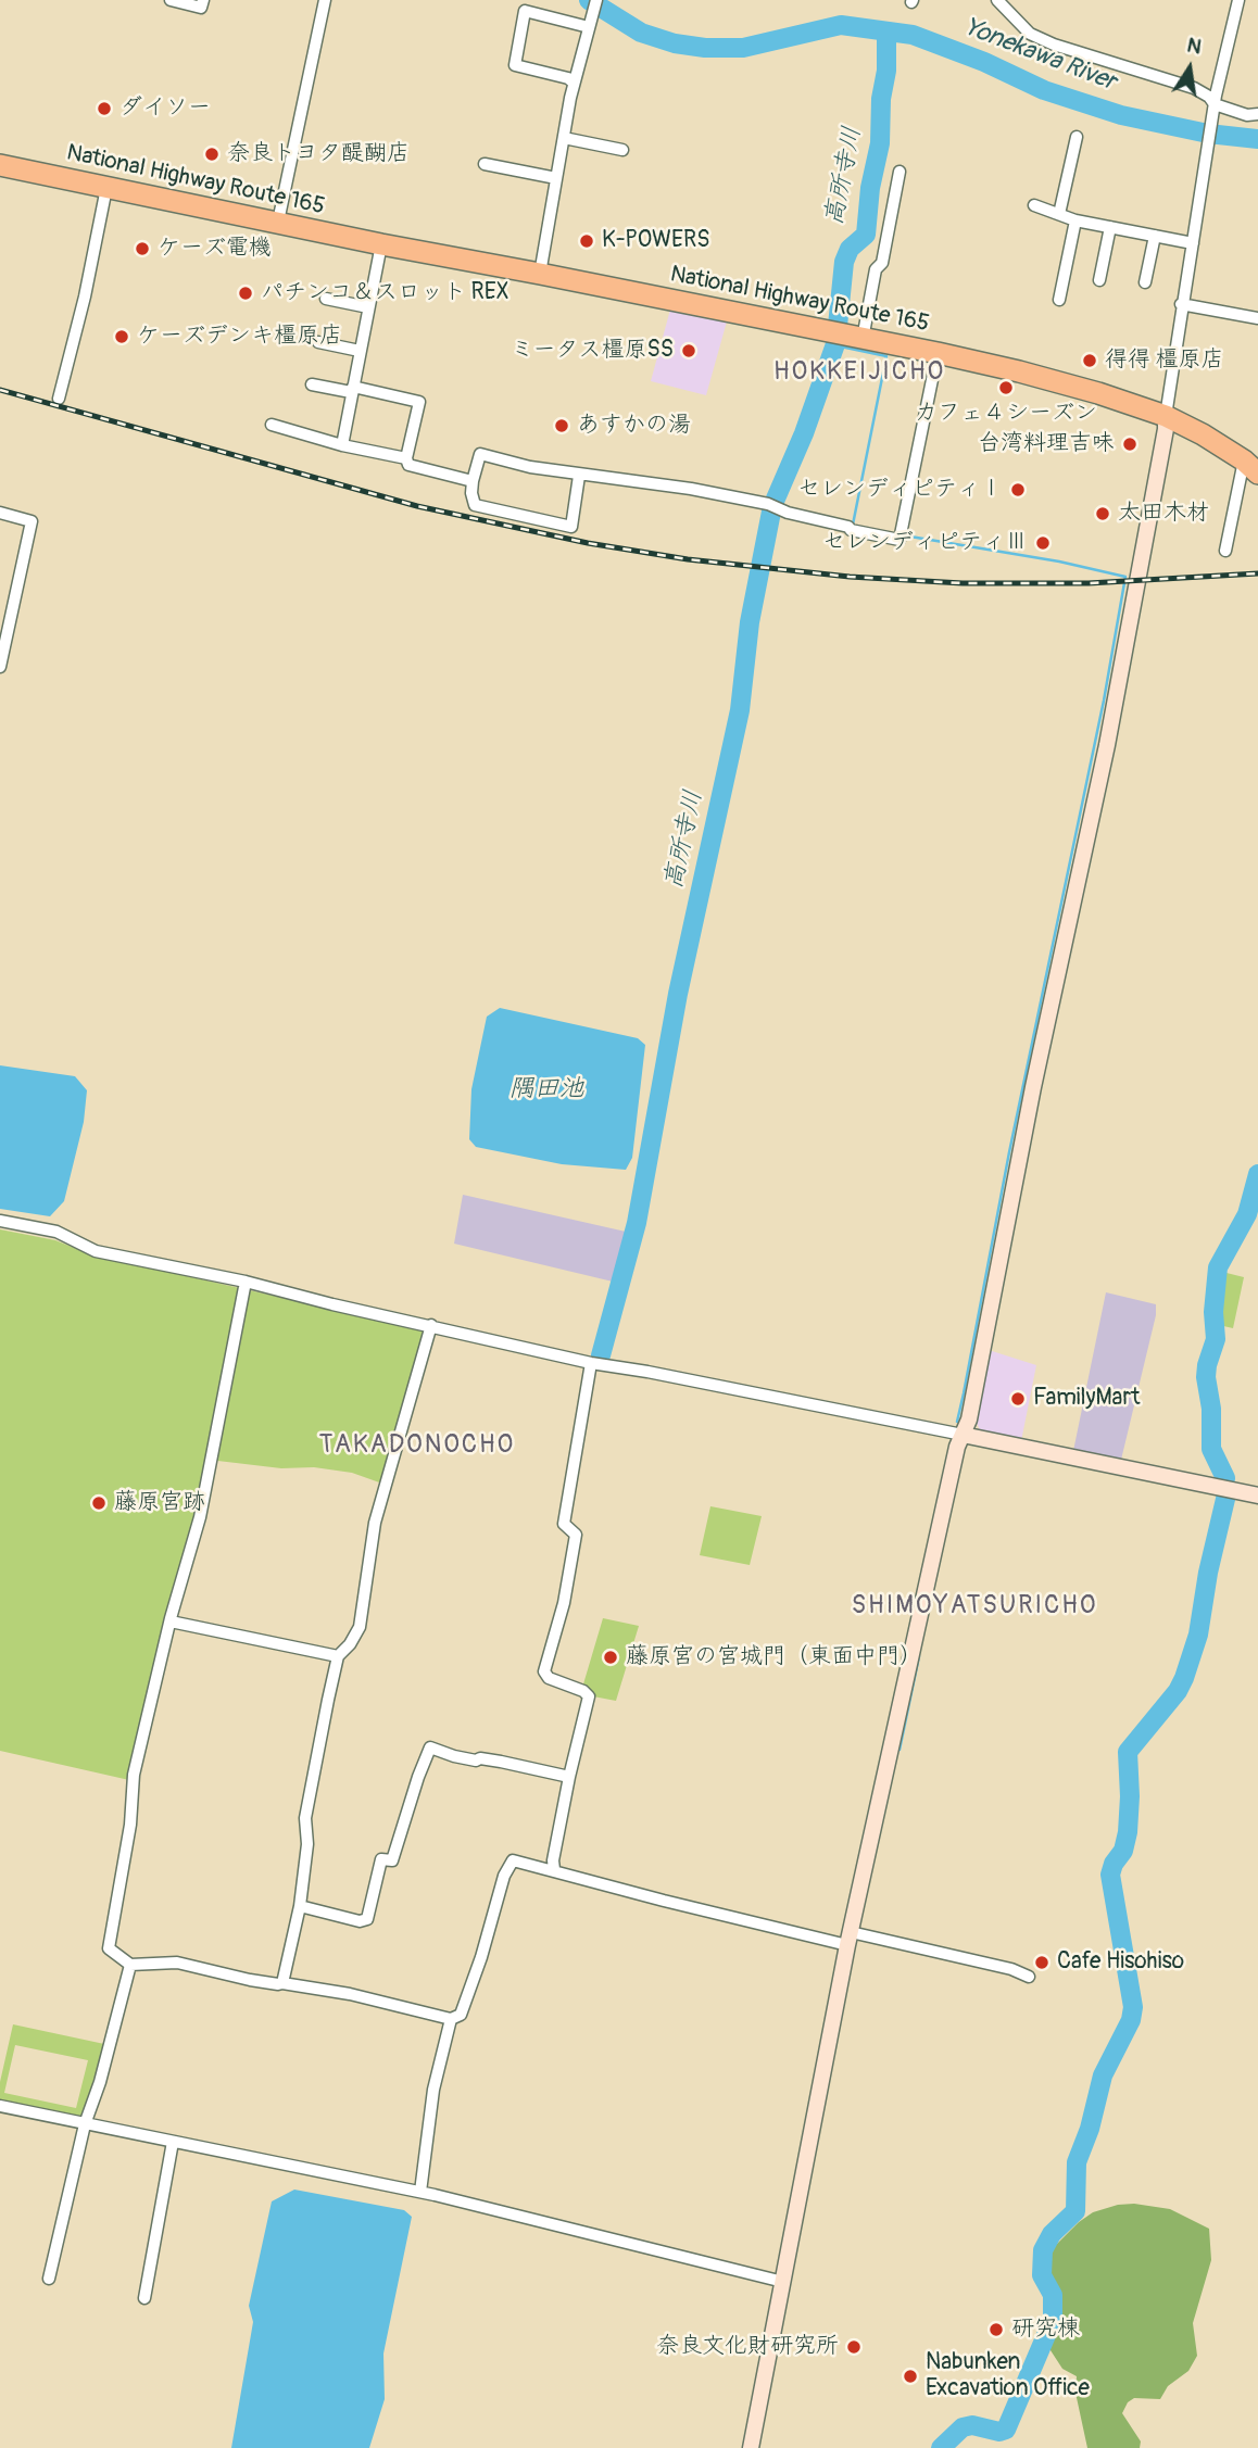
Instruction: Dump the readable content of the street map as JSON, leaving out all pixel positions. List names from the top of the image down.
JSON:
{
  "streets": {
    "highway": ["National Highway Route 165"]
  },
  "districts": ["HOKKEIJICHO", "TAKADONOCHO", "SHIMOYATSURICHO"],
  "water": ["Yonekawa River", "高所寺川", "隅田池"],
  "places": [
    "ダイソー",
    "奈良トヨタ醍醐店",
    "K-POWERS",
    "ケーズ電機",
    "パチンコ＆スロット REX",
    "ケーズデンキ橿原店",
    "ミータス橿原SS",
    "得得 橿原店",
    "カフェ４シーズン",
    "あすかの湯",
    "台湾料理吉味",
    "セレンディピティⅠ",
    "太田木材",
    "セレンディピティⅢ",
    "FamilyMart",
    "藤原宮跡",
    "藤原宮の宮城門（東面中門）",
    "Cafe Hisohiso",
    "研究棟",
    "奈良文化財研究所",
    "Nabunken Excavation Office"
  ],
  "north": "top"
}
